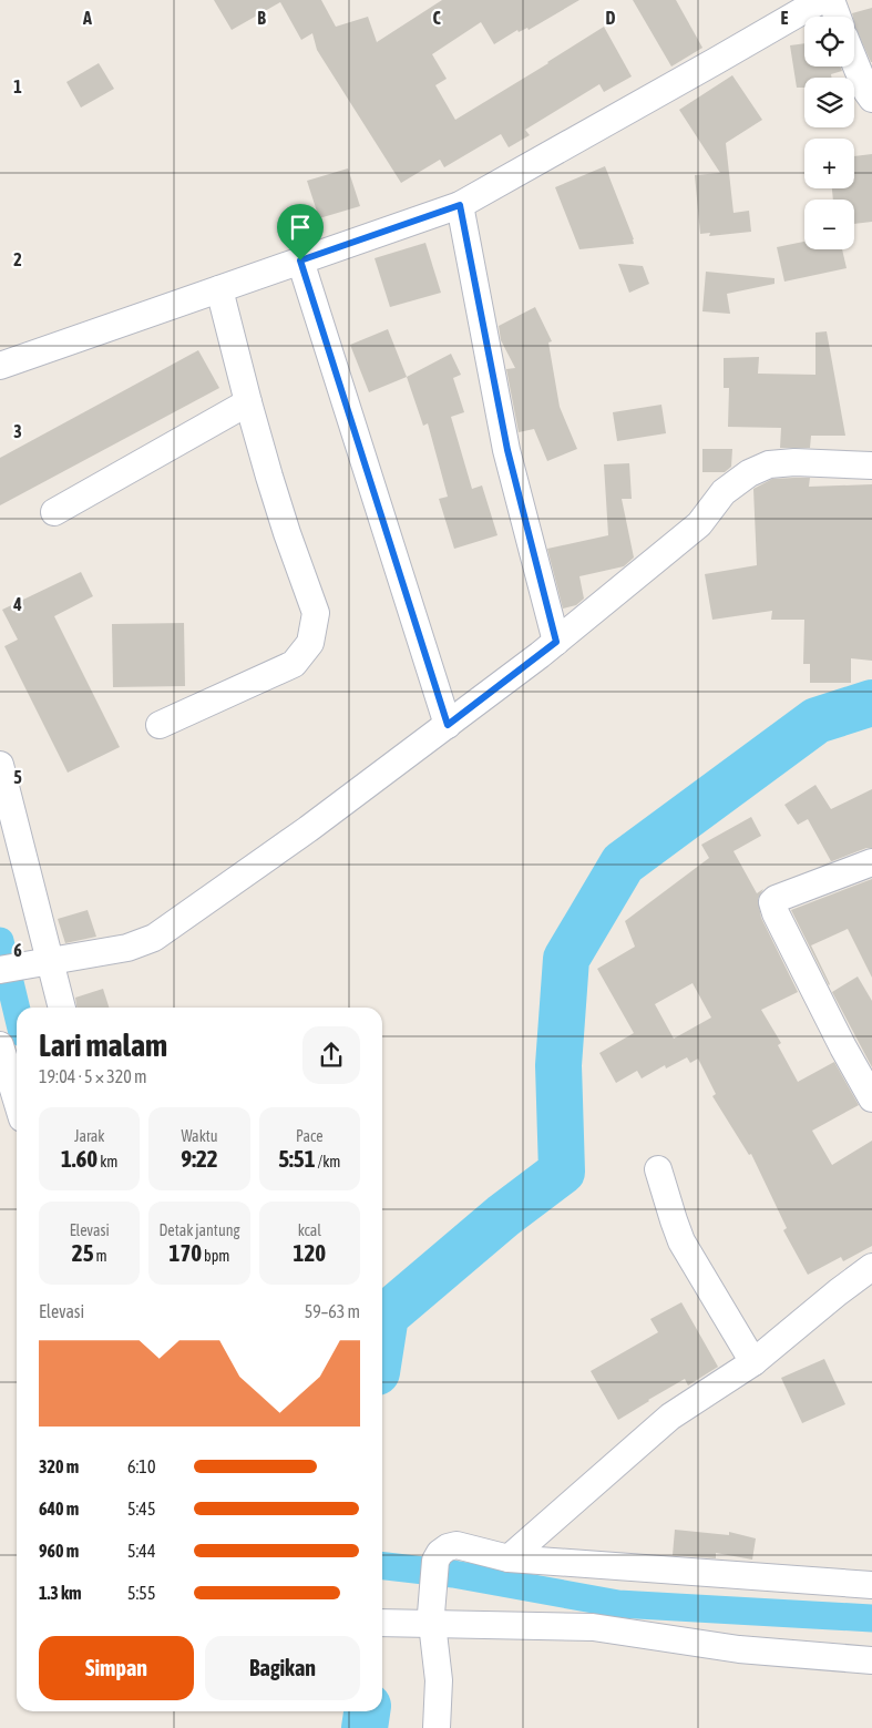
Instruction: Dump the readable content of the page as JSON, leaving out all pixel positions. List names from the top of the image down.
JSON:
{
  "page": {
    "map_buttons": ["+", "−"],
    "heading": ["Lari malam", "19:04 · 5 × 320 m"],
    "stats": [
      ["Jarak", "1.60 km"],
      ["Waktu", "9:22"],
      ["Pace", "5:51 /km"],
      ["Elevasi", "25 m"],
      ["Detak jantung", "170 bpm"],
      ["kcal", "120"]
    ],
    "chart": ["Elevasi", "59–63 m"],
    "list": [
      {
        "name": "320 m",
        "note": "6:10"
      },
      {
        "name": "640 m",
        "note": "5:45"
      },
      {
        "name": "960 m",
        "note": "5:44"
      },
      {
        "name": "1.3 km",
        "note": "5:55"
      }
    ],
    "buttons": ["Simpan", "Bagikan"]
  },
  "grid": {
    "columns": [
      "A",
      "B",
      "C",
      "D",
      "E"
    ],
    "rows": [
      "1",
      "2",
      "3",
      "4",
      "5",
      "6"
    ]
  }
}
